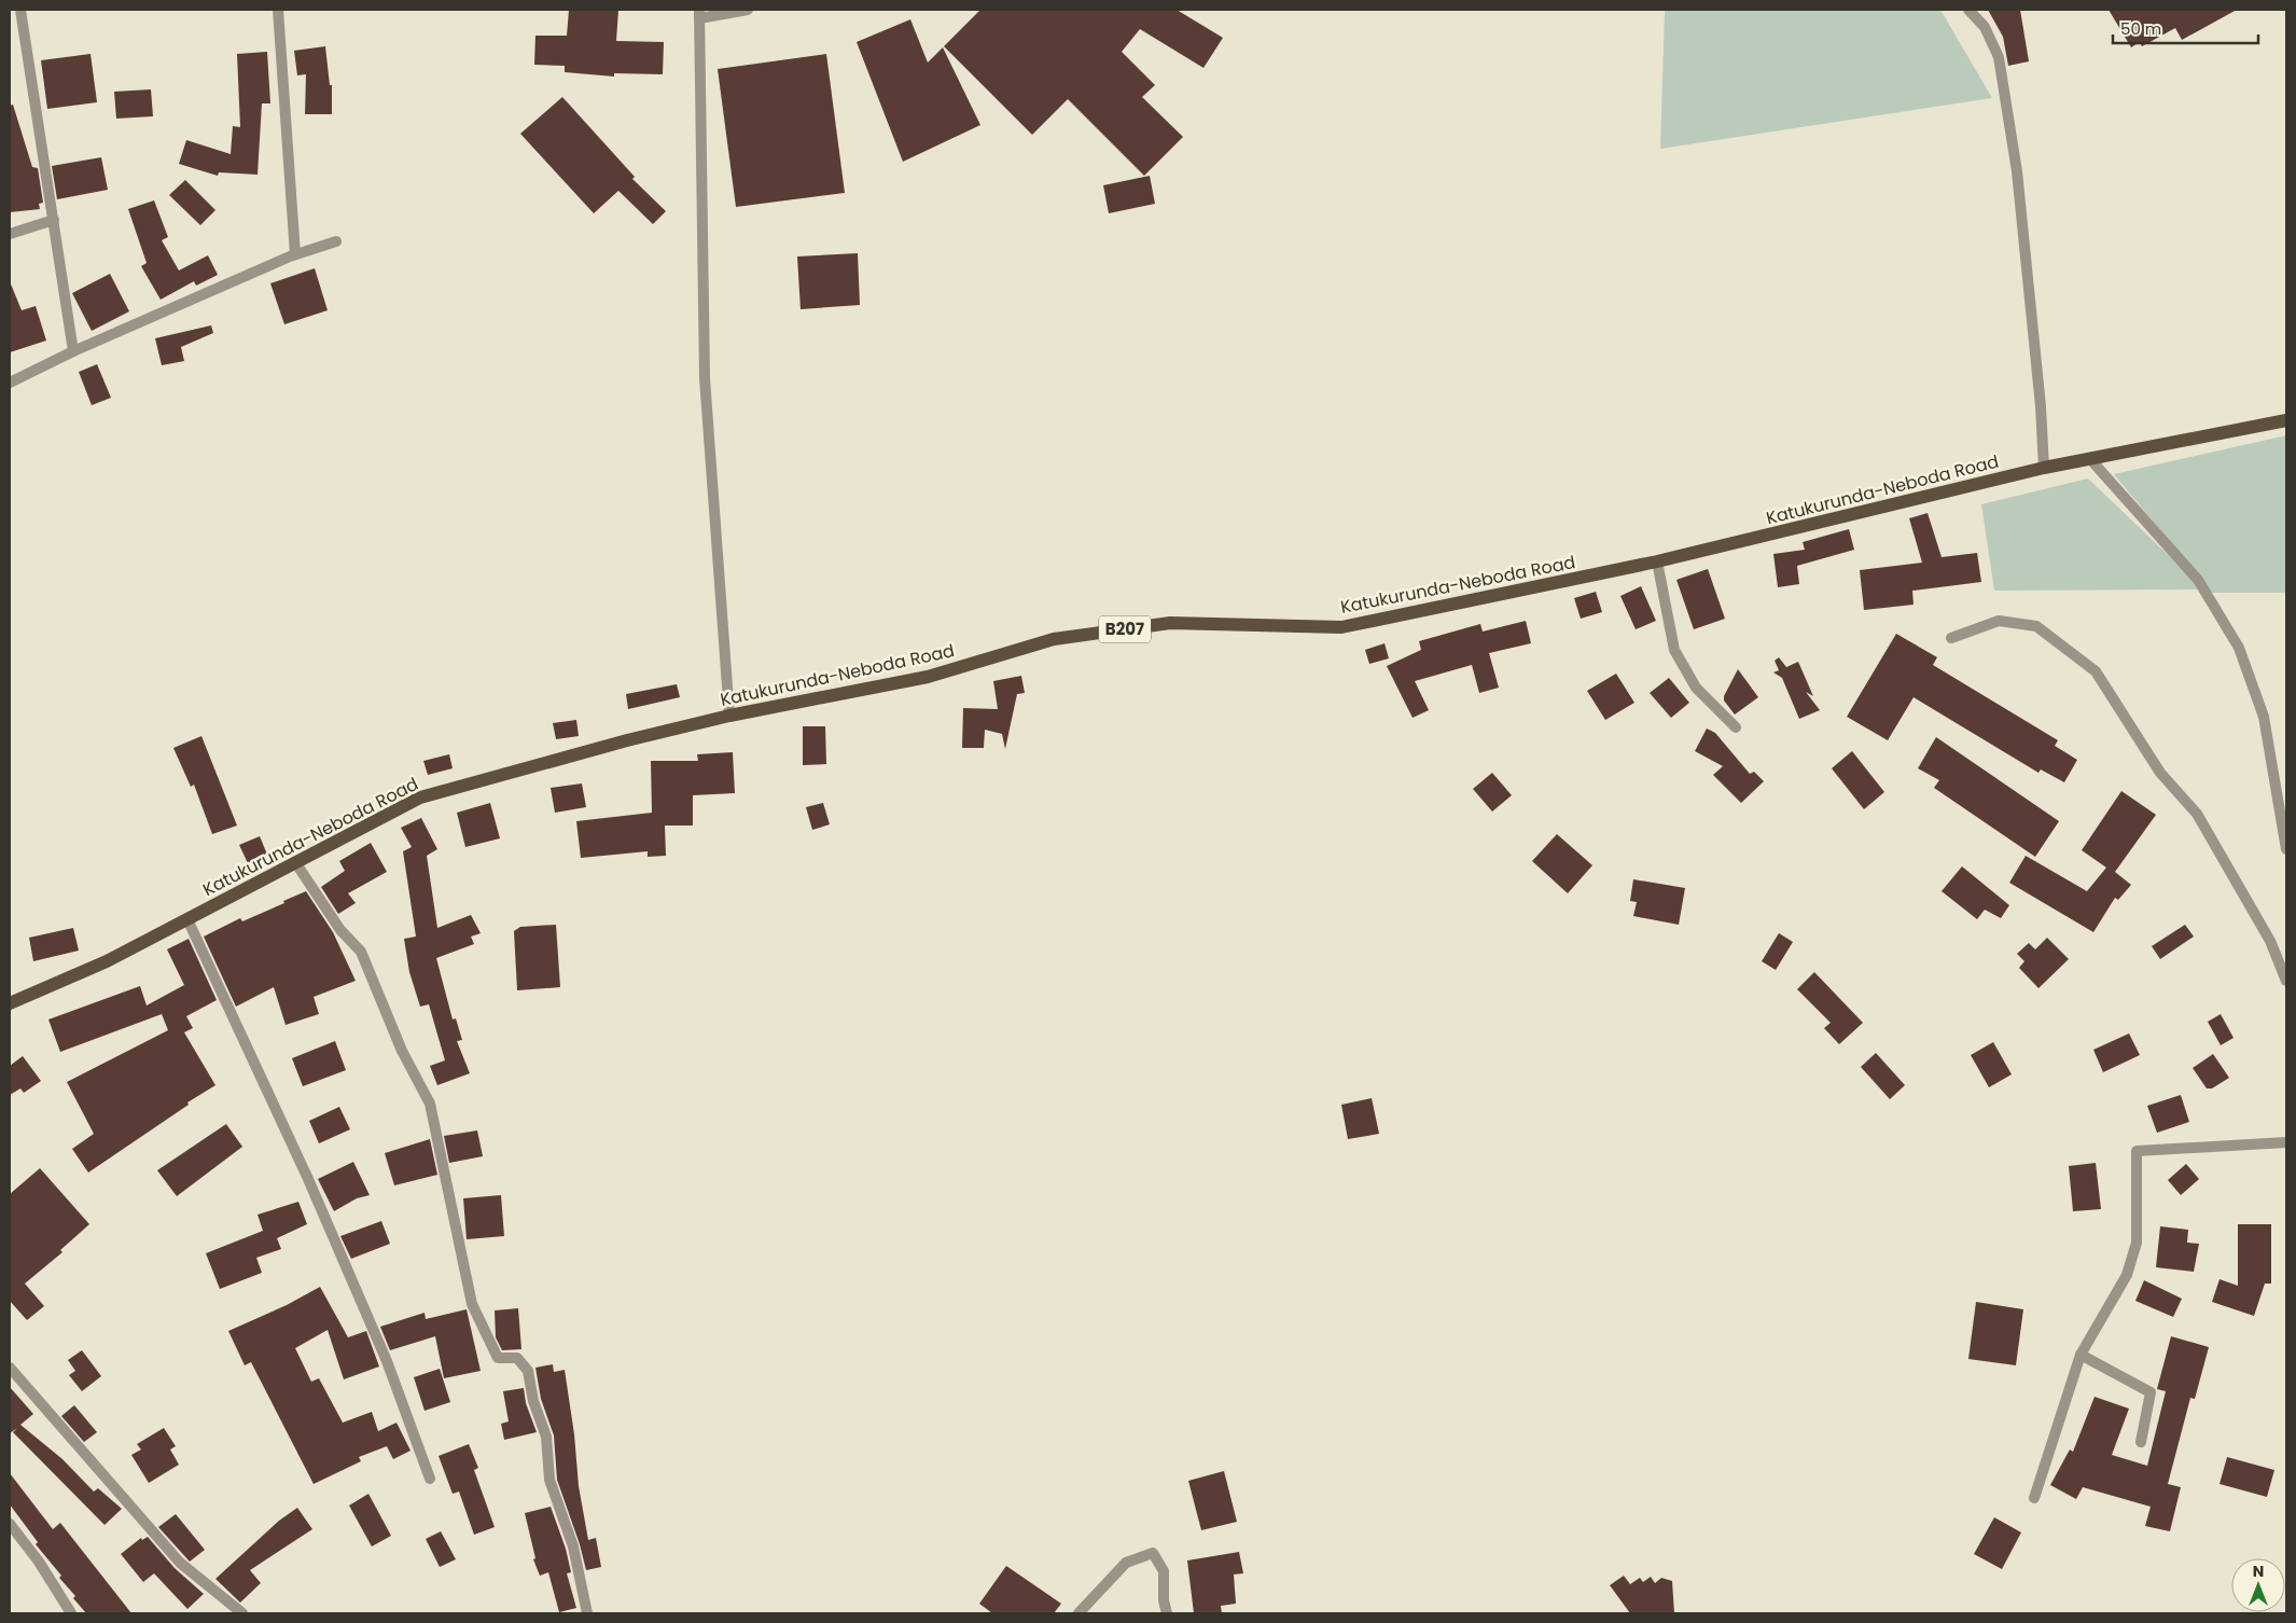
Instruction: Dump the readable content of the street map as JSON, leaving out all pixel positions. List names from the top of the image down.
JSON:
{
  "streets": {
    "main road": ["Katukurunda-Neboda Road", "B207"]
  },
  "scale_bar": "50 m",
  "north": "top"
}
